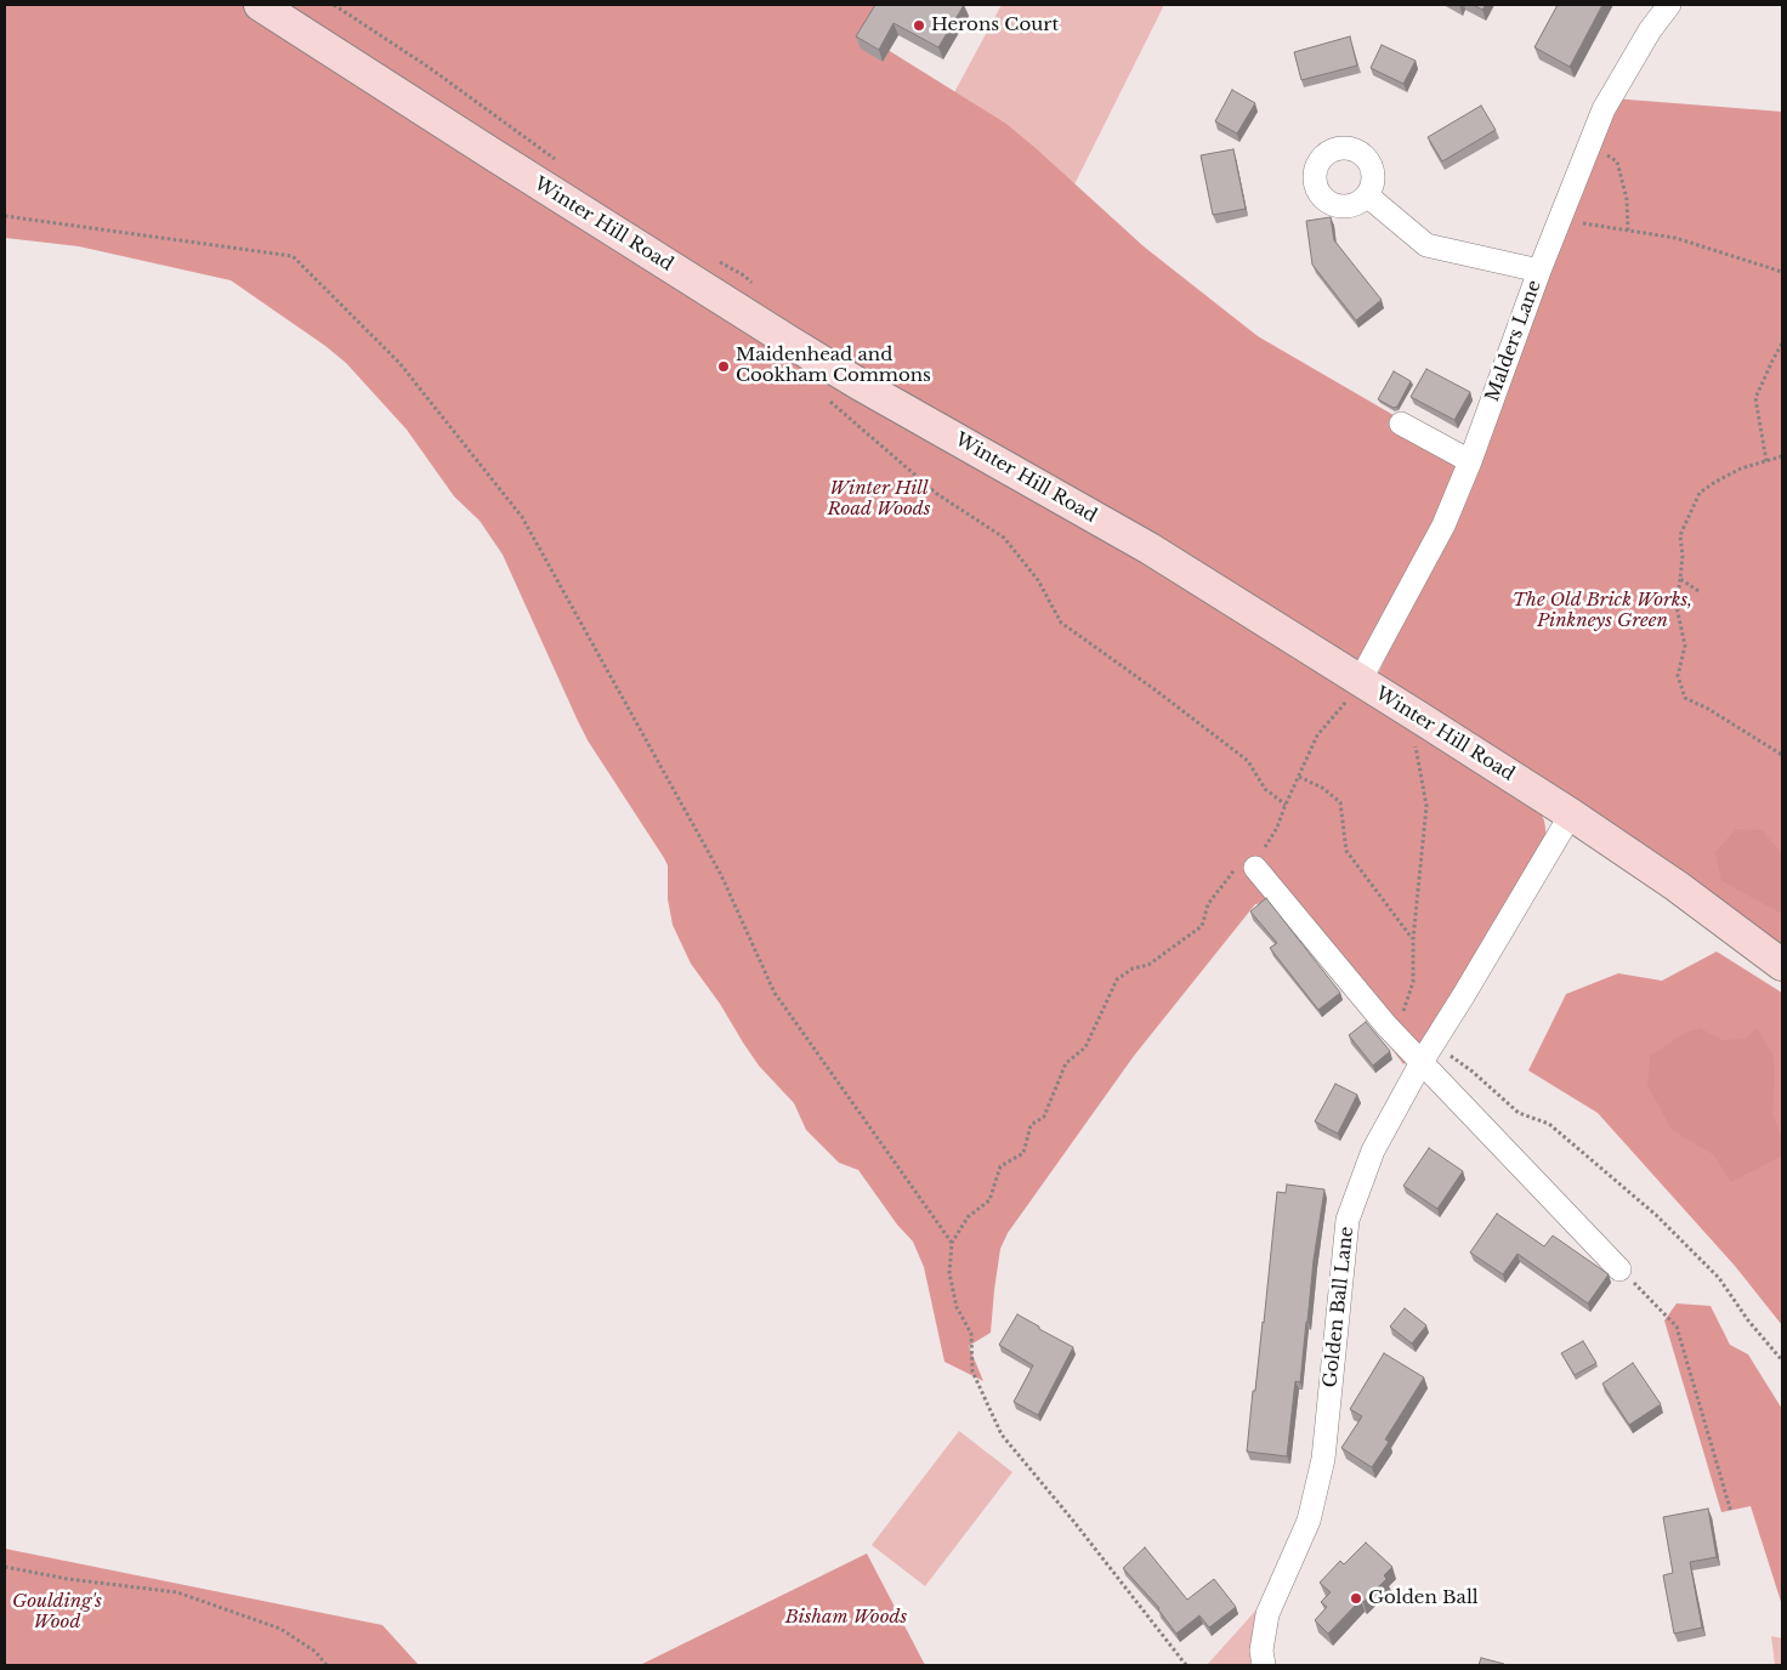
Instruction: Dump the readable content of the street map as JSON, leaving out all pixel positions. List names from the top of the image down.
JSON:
{
  "streets": {
    "street": ["Winter Hill Road", "Malders Lane", "Golden Ball Lane"]
  },
  "crossings": [
    ["Winter Hill Road", "Malders Lane"],
    ["Winter Hill Road", "Golden Ball Lane"]
  ],
  "parks": [
    "Winter Hill Road Woods",
    "The Old Brick Works, Pinkneys Green",
    "Goulding's Wood",
    "Bisham Woods"
  ],
  "places": ["Herons Court", "Maidenhead and Cookham Commons", "Golden Ball"]
}
